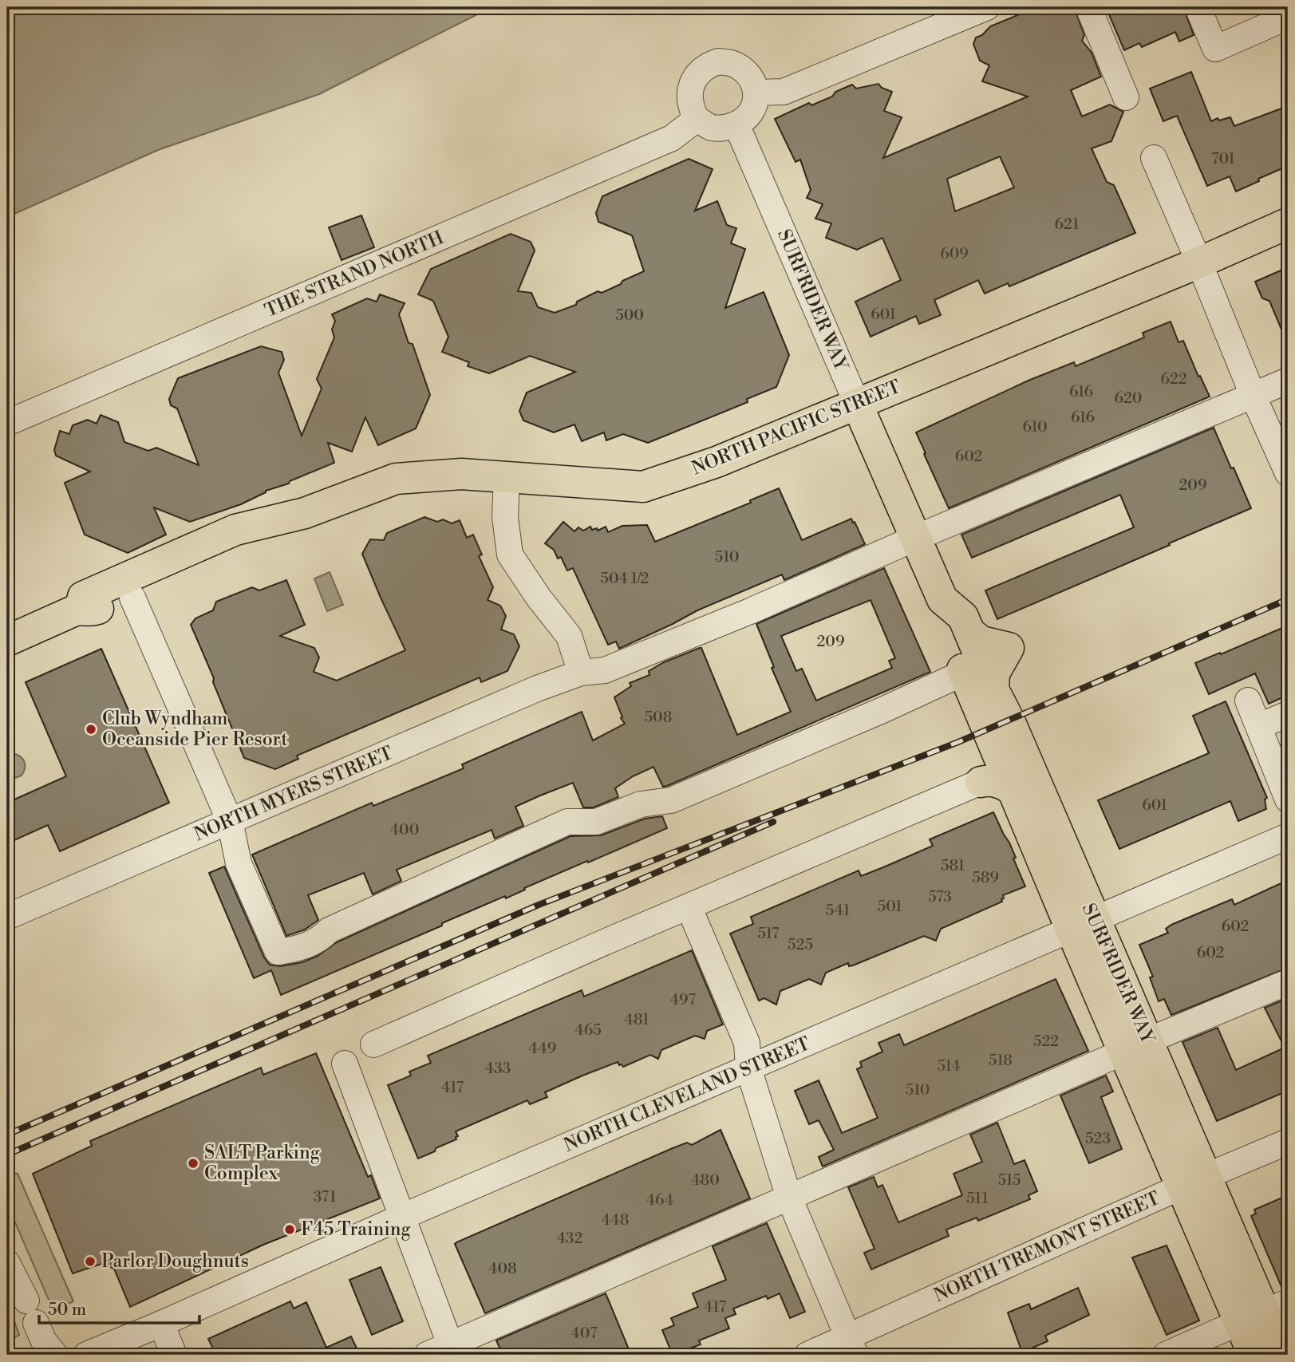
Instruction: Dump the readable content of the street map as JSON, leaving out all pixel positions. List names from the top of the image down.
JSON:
{
  "streets": {
    "main road": ["SURFRIDER WAY", "NORTH PACIFIC STREET"],
    "street": [
      "THE STRAND NORTH",
      "NORTH MYERS STREET",
      "NORTH CLEVELAND STREET",
      "NORTH TREMONT STREET"
    ]
  },
  "crossings": [
    ["THE STRAND NORTH", "SURFRIDER WAY"],
    ["SURFRIDER WAY", "NORTH PACIFIC STREET"],
    ["SURFRIDER WAY", "NORTH MYERS STREET"],
    ["SURFRIDER WAY", "NORTH CLEVELAND STREET"],
    ["SURFRIDER WAY", "NORTH TREMONT STREET"]
  ],
  "places": [
    "Club Wyndham Oceanside Pier Resort",
    "SALT Parking Complex",
    "F45 Training",
    "Parlor Doughnuts"
  ],
  "house_numbers": [
    "701",
    "621",
    "609",
    "601",
    "500",
    "622",
    "616",
    "620",
    "616",
    "610",
    "602",
    "209",
    "510",
    "504 1/2",
    "209",
    "508",
    "601",
    "400",
    "581",
    "589",
    "573",
    "501",
    "541",
    "602",
    "517",
    "525",
    "602",
    "497",
    "481",
    "465",
    "522",
    "449",
    "518",
    "514",
    "433",
    "417",
    "510",
    "523",
    "480",
    "515",
    "371",
    "511",
    "464",
    "448",
    "432",
    "408",
    "417",
    "407"
  ],
  "scale_bar": "50 m"
}
